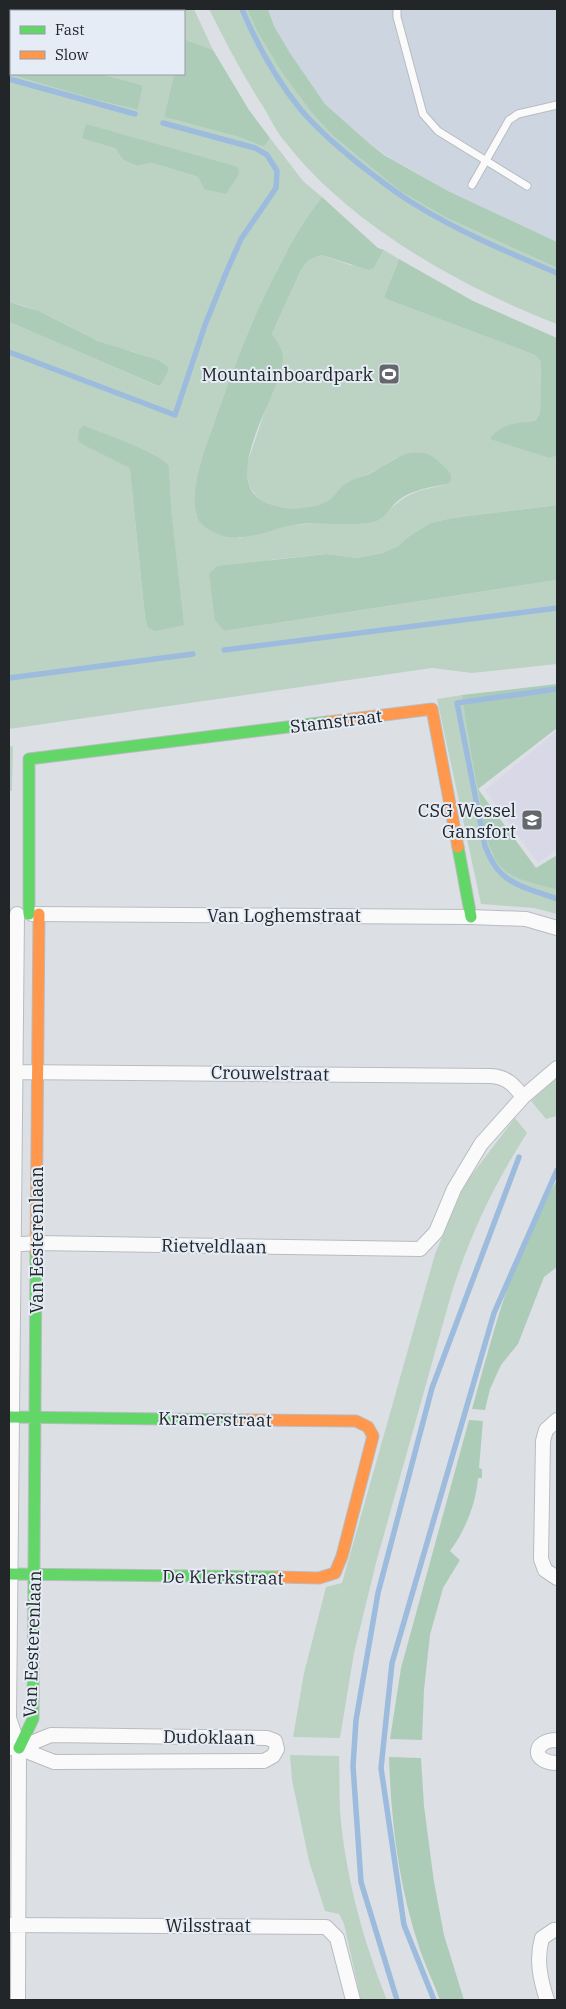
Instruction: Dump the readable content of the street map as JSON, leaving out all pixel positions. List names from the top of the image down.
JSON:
{
  "streets": {
    "street": [
      "Stamstraat",
      "Van Loghemstraat",
      "Crouwelstraat",
      "Van Eesterenlaan",
      "Rietveldlaan",
      "Kramerstraat",
      "De Klerkstraat",
      "Dudoklaan",
      "Wilsstraat"
    ]
  },
  "crossings": [
    ["Stamstraat", "Van Loghemstraat"],
    ["Stamstraat", "Van Eesterenlaan"],
    ["Van Loghemstraat", "Van Eesterenlaan"],
    ["Crouwelstraat", "Van Eesterenlaan"],
    ["Crouwelstraat", "Rietveldlaan"],
    ["Van Eesterenlaan", "Rietveldlaan"],
    ["Van Eesterenlaan", "Kramerstraat"],
    ["Van Eesterenlaan", "De Klerkstraat"],
    ["Van Eesterenlaan", "Dudoklaan"],
    ["Kramerstraat", "De Klerkstraat"]
  ],
  "places": {
    "sports": ["Mountainboardpark"],
    "school or university": ["CSG Wessel Gansfort"]
  },
  "legend": ["Fast", "Slow"]
}
